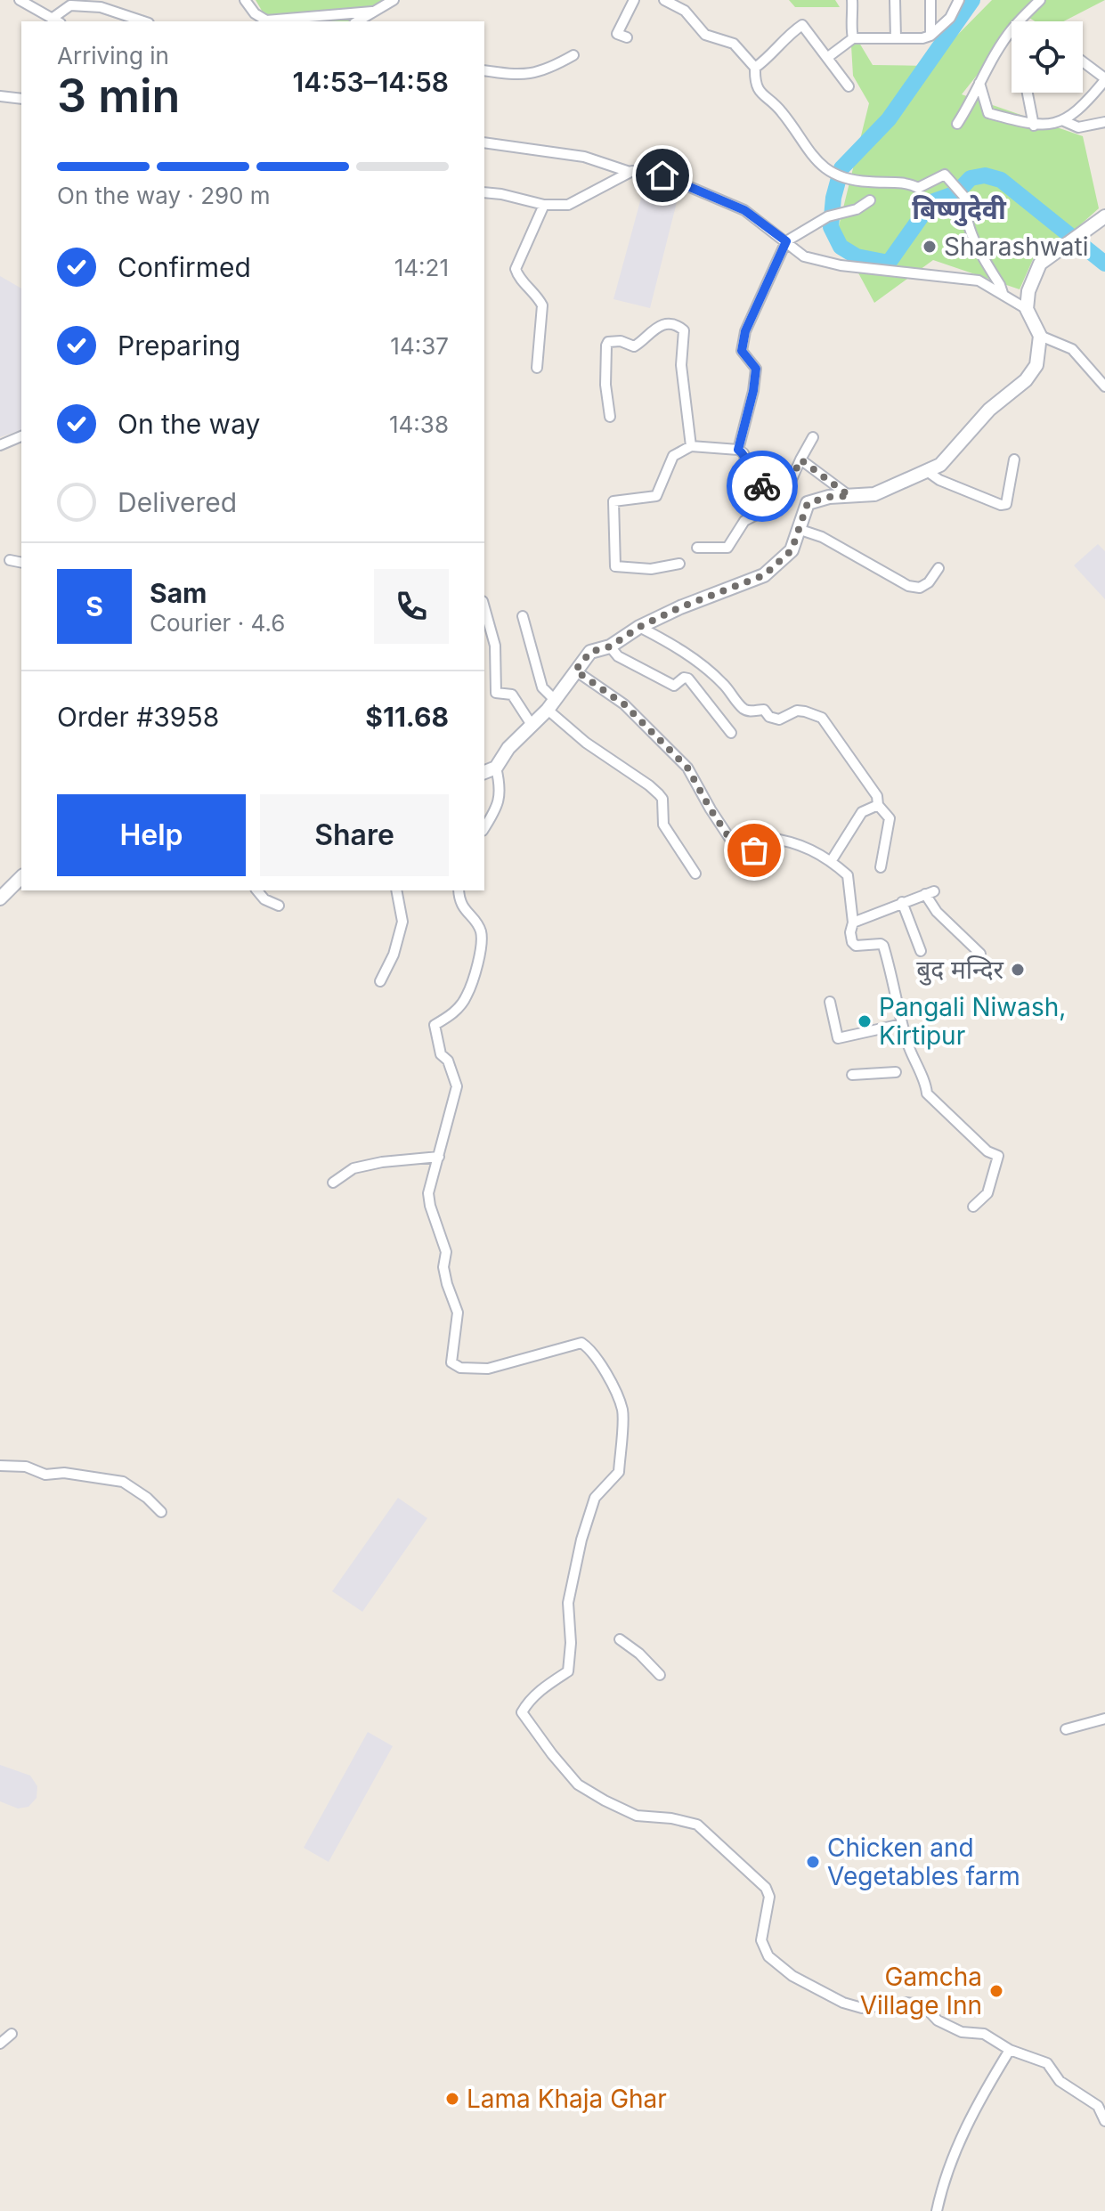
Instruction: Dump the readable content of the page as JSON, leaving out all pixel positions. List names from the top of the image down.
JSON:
{
  "districts": ["बिष्णुदेवी"],
  "places": [
    "Sharashwati",
    "बुद मन्दिर",
    "Pangali Niwash, Kirtipur",
    "Chicken and Vegetables farm",
    "Gamcha Village Inn",
    "Lama Khaja Ghar"
  ],
  "page": {
    "heading": ["3 min", "Arriving in", "14:53–14:58"],
    "panel": [
      "Sam",
      "Courier · 4.6",
      "Order #3958",
      "$11.68"
    ],
    "bar": "On the way · 290 m",
    "list": [
      ["Confirmed", "14:21"],
      ["Preparing", "14:37"],
      ["On the way", "14:38"],
      "Delivered"
    ],
    "round": "S",
    "buttons": ["Help", "Share"]
  }
}
